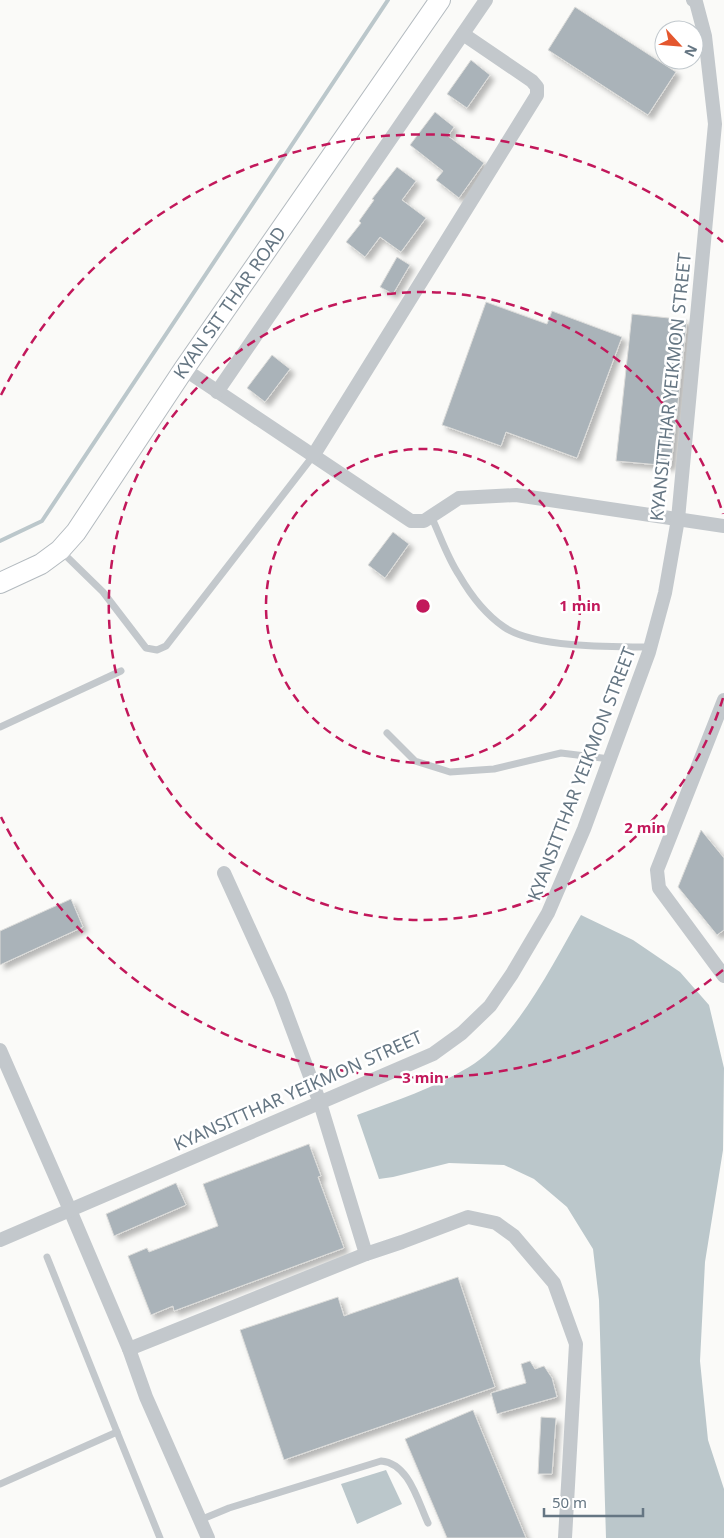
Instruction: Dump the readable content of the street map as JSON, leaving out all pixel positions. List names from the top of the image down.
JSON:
{
  "streets": {
    "main road": ["KYAN SIT THAR ROAD"],
    "street": ["KYANSITTHAR YEIKMON STREET"]
  },
  "scale_bar": "50 m",
  "north": "bottom right",
  "rings": ["1 min", "2 min", "3 min"]
}
